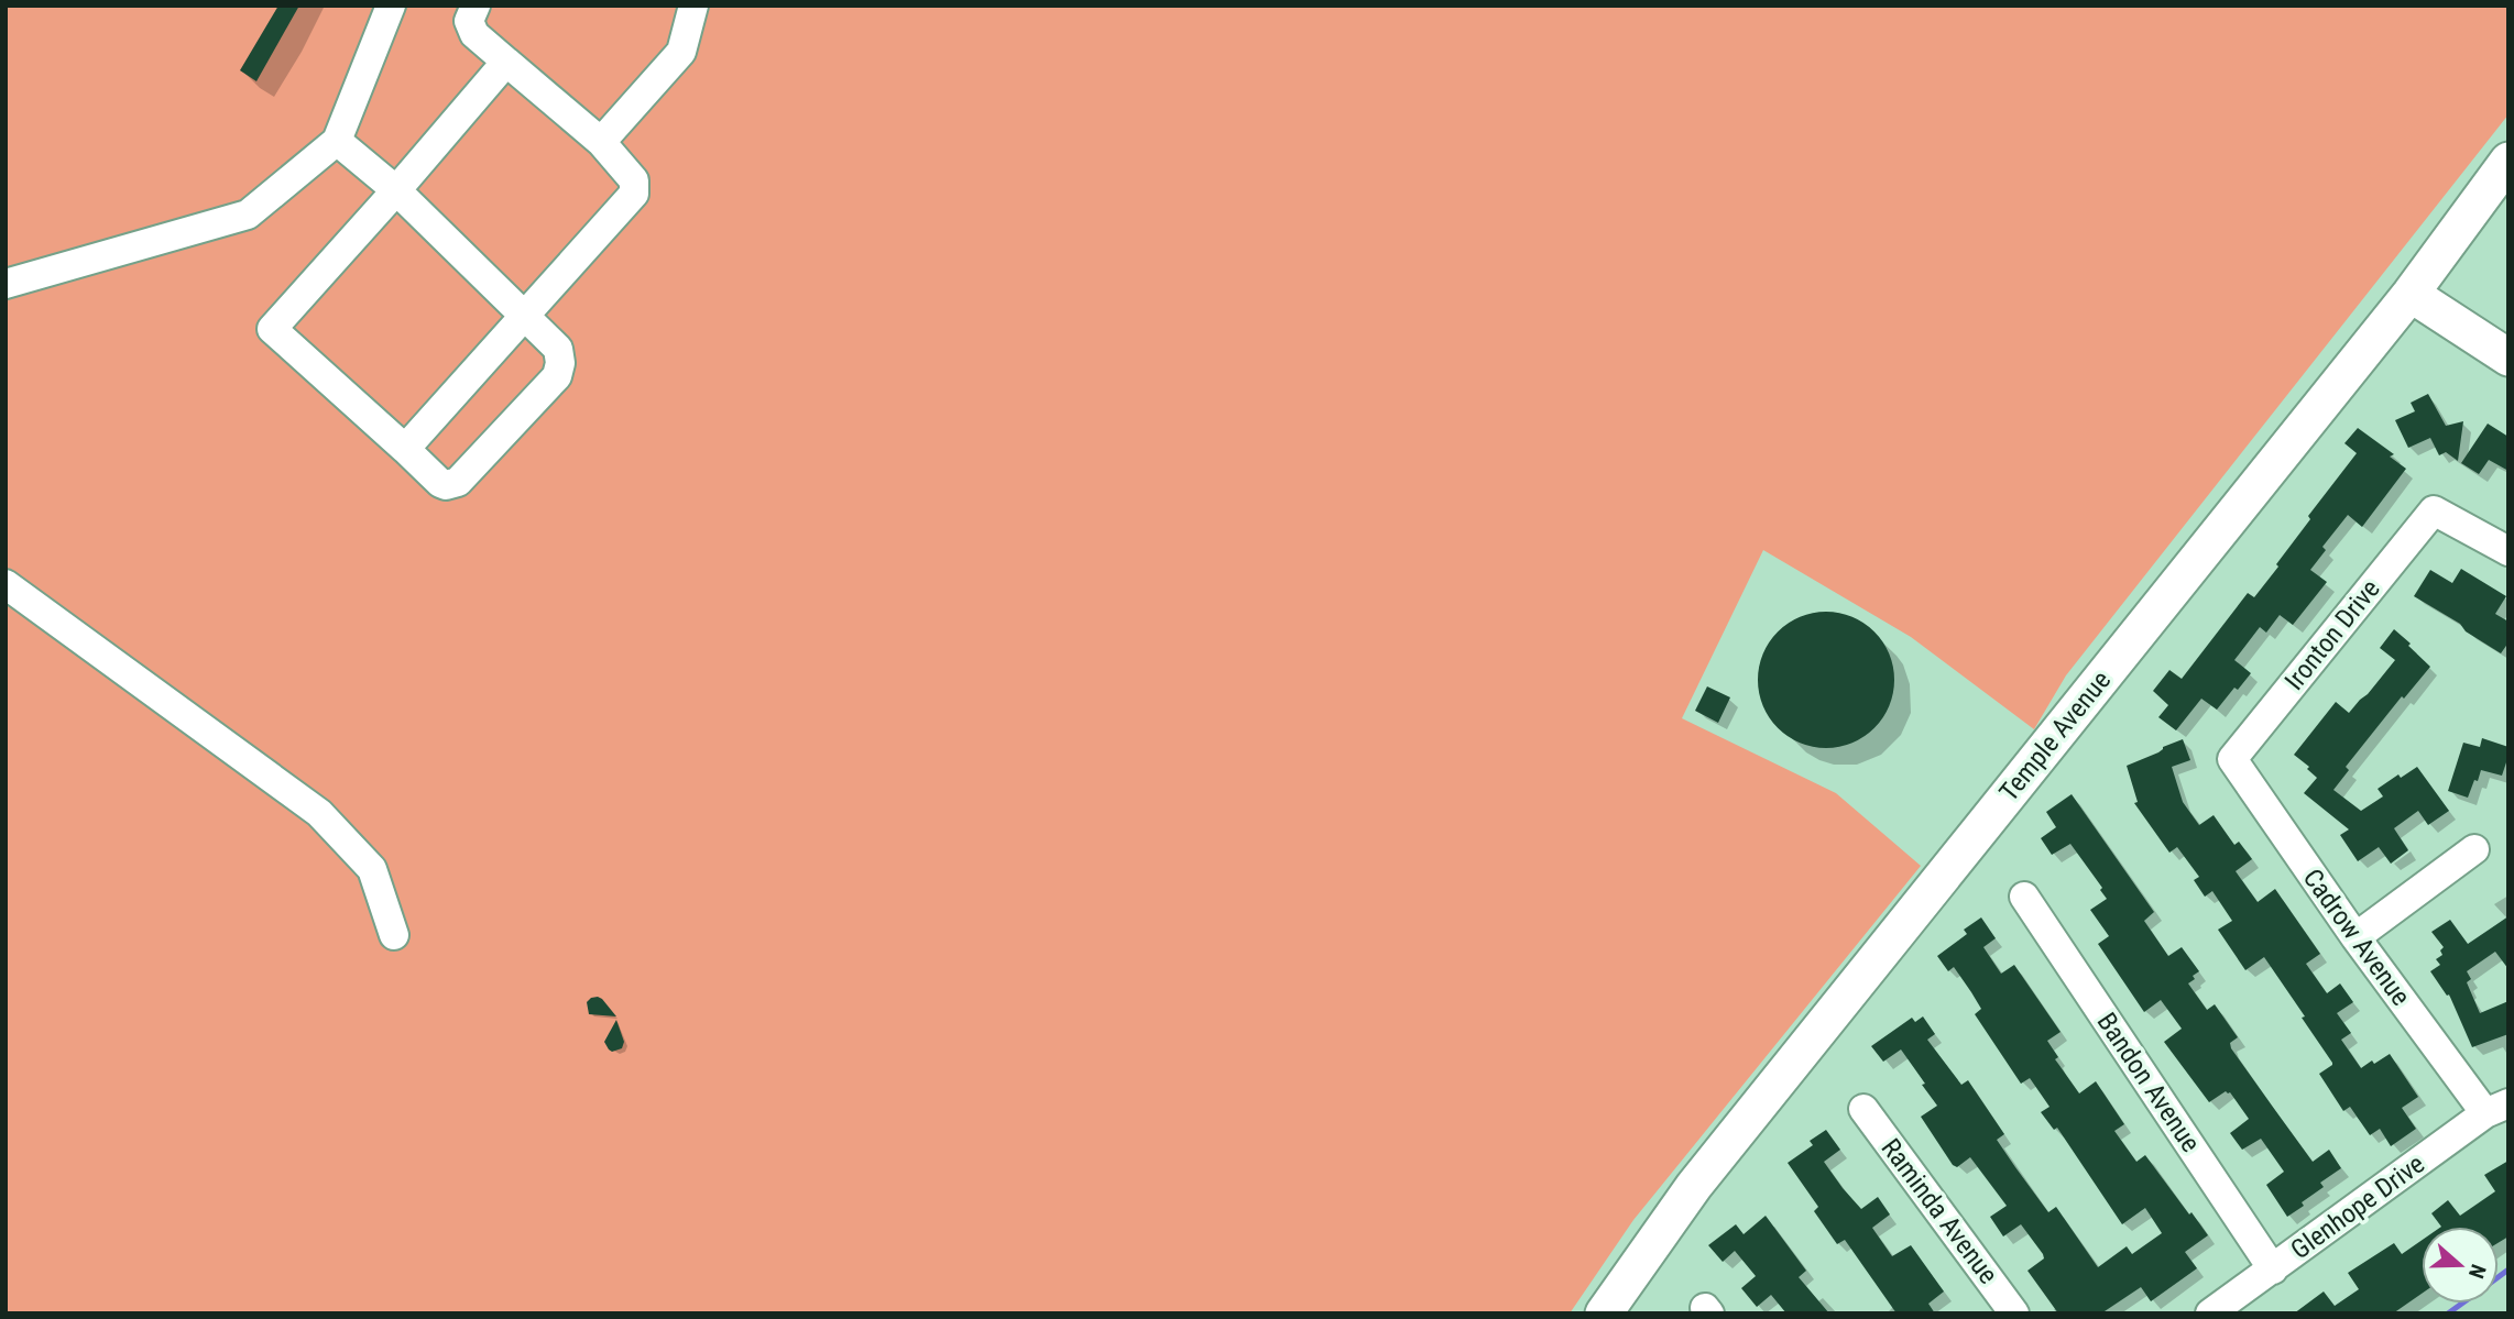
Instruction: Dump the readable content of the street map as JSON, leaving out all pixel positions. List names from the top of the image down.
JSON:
{
  "streets": {
    "main road": ["Temple Avenue"],
    "street": [
      "Ironton Drive",
      "Cadrow Avenue",
      "Bandon Avenue",
      "Glenhope Drive",
      "Raminda Avenue"
    ]
  },
  "crossings": [
    ["Ironton Drive", "Cadrow Avenue"],
    ["Cadrow Avenue", "Glenhope Drive"],
    ["Bandon Avenue", "Glenhope Drive"]
  ],
  "north": "right"
}
